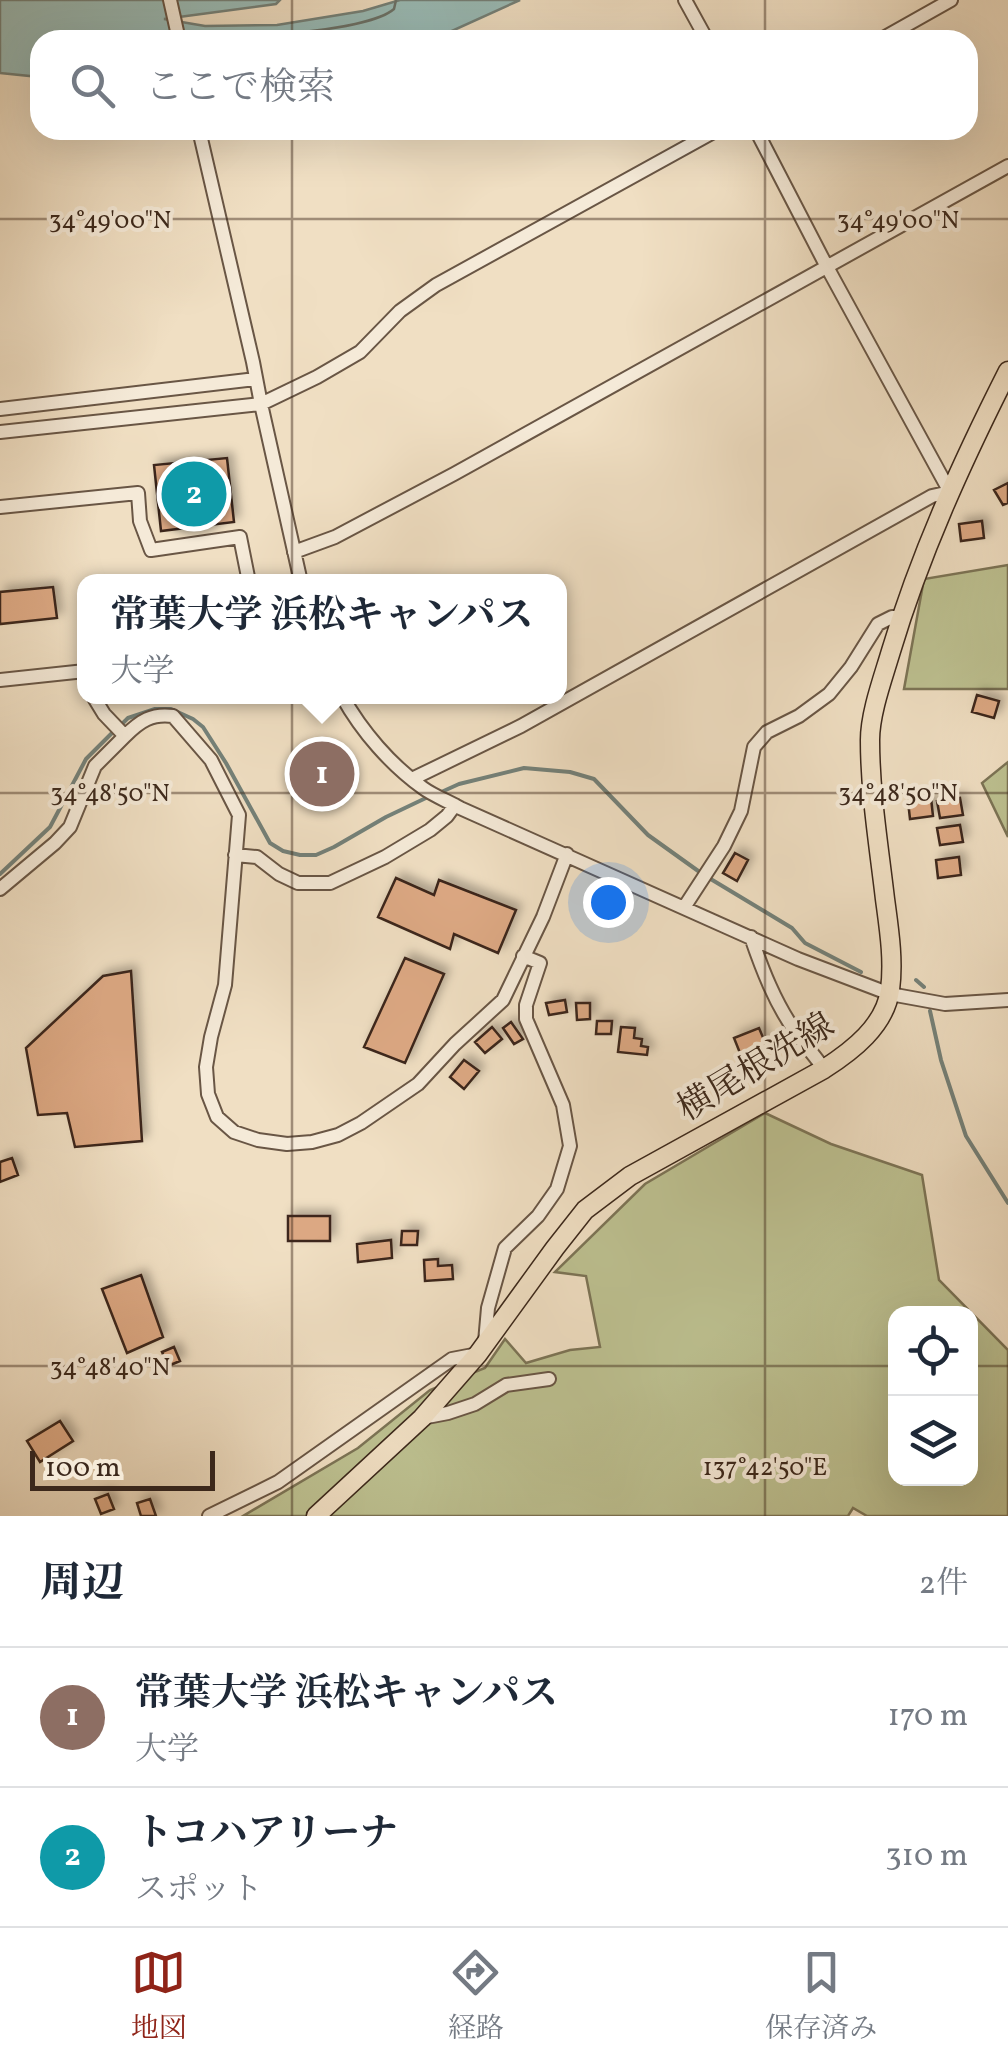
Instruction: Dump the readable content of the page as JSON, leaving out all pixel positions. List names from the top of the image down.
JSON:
{
  "streets": {
    "main road": ["横尾根洗線"]
  },
  "scale_bar": "100 m",
  "page": {
    "search": "ここで検索",
    "pins": ["2", "1"],
    "popup": ["常葉大学 浜松キャンパス", "大学"],
    "scale": "100 m",
    "heading": ["周辺", "2件"],
    "list": [
      {
        "mark": "1",
        "name": "常葉大学 浜松キャンパス",
        "note": "大学",
        "value": "170 m"
      },
      {
        "mark": "2",
        "name": "トコハアリーナ",
        "note": "スポット",
        "value": "310 m"
      }
    ],
    "nav": ["地図", "経路", "保存済み"]
  },
  "coordinates": [
    "34°49'00\"N",
    "34°48'50\"N",
    "34°48'40\"N",
    "137°42'50\"E"
  ]
}
